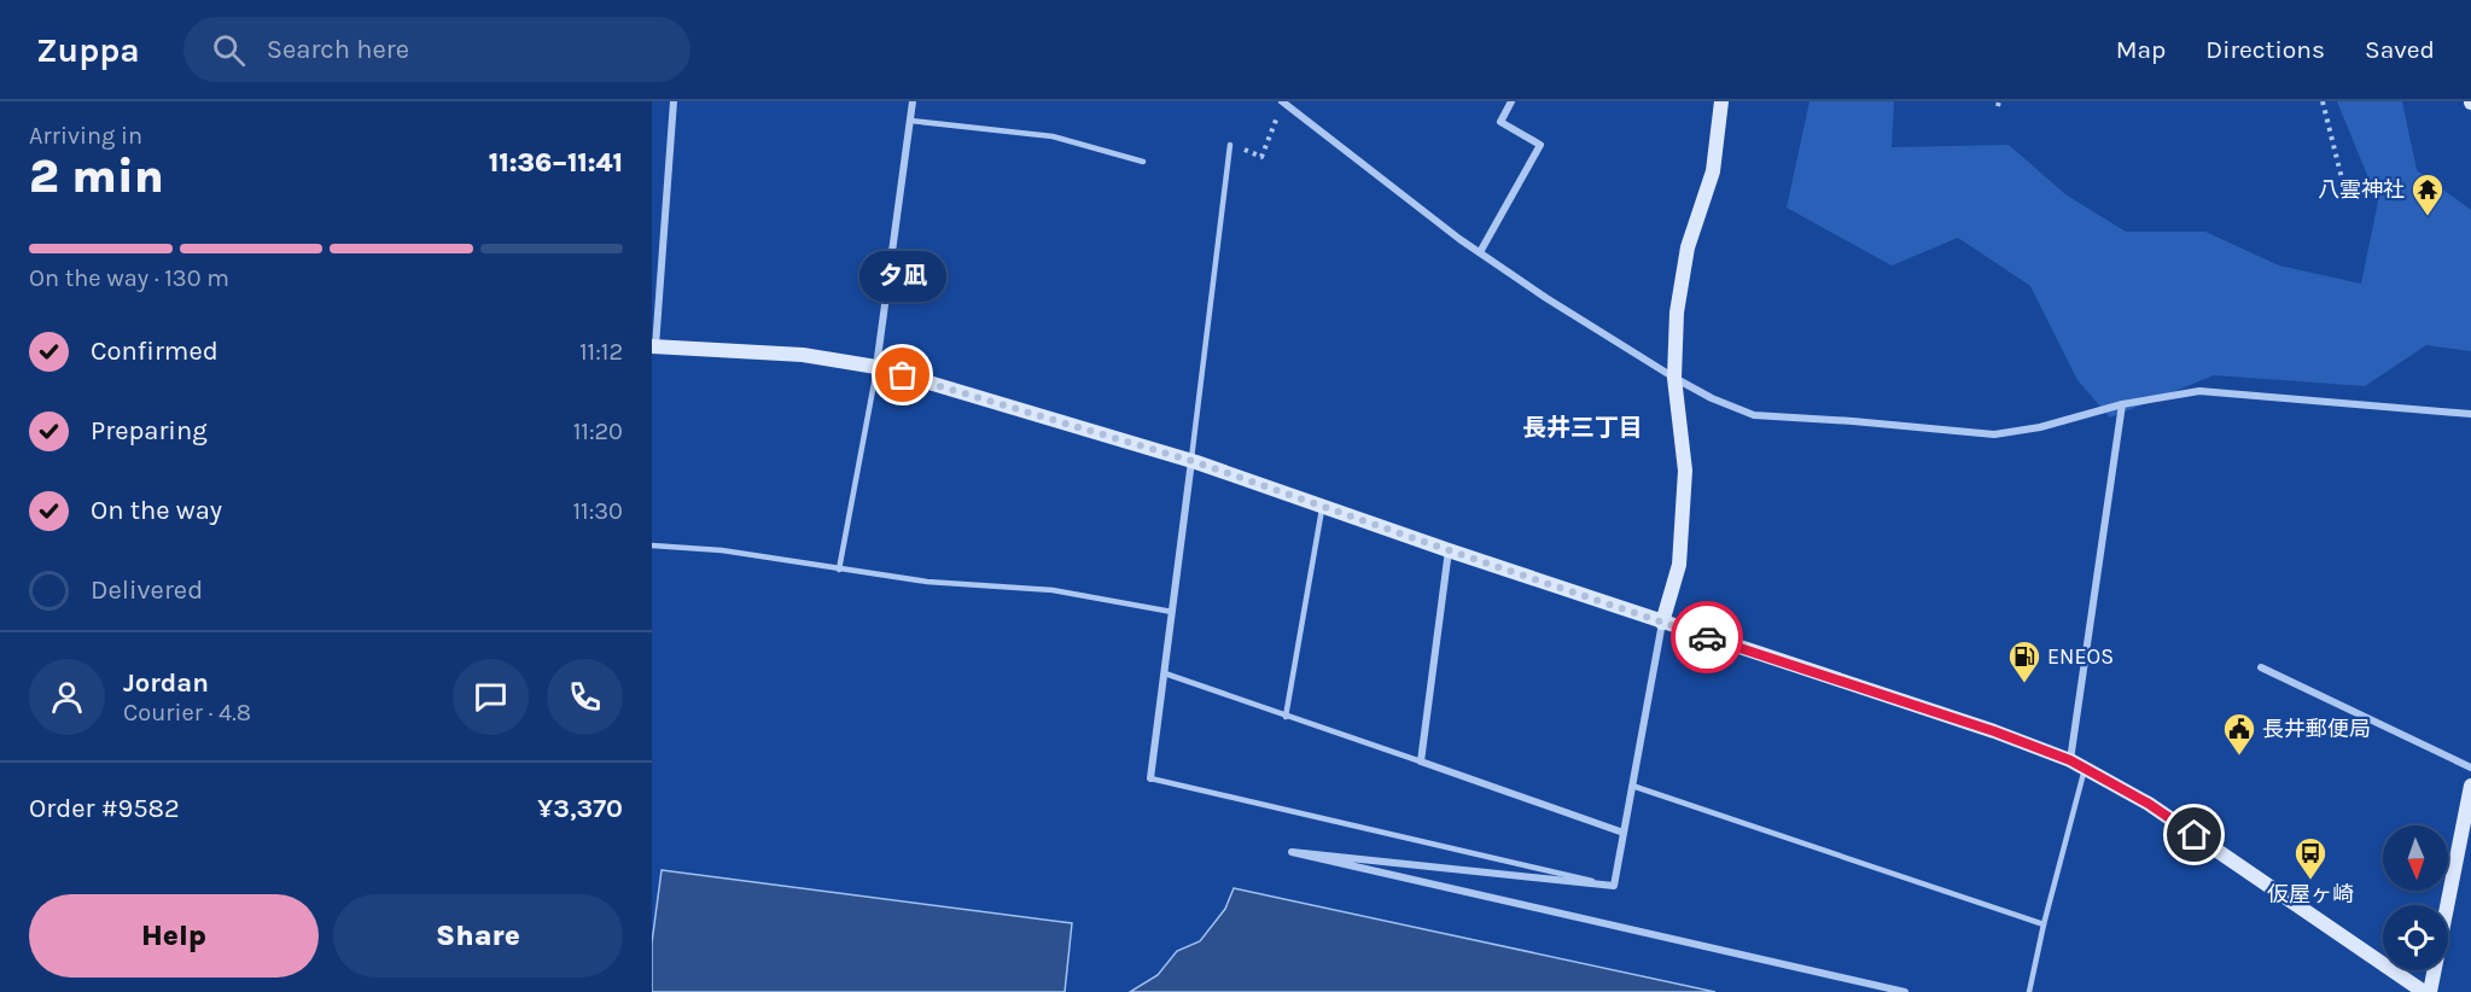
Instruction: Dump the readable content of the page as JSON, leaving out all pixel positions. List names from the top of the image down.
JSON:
{
  "districts": ["長井三丁目"],
  "places": {
    "temple": ["八雲神社"],
    "other": ["夕凪"],
    "fuel station": ["ENEOS"],
    "public building": ["長井郵便局"],
    "bus stop": ["仮屋ヶ崎"]
  },
  "north": "bottom",
  "page": {
    "header": "Zuppa",
    "search": "Search here",
    "nav": ["Map", "Directions", "Saved"],
    "heading": ["2 min", "Arriving in", "11:36–11:41"],
    "panel": [
      "Jordan",
      "Courier · 4.8",
      "Order #9582",
      "¥3,370"
    ],
    "bar": "On the way · 130 m",
    "bubble": "夕凪",
    "list": [
      ["Confirmed", "11:12"],
      ["Preparing", "11:20"],
      ["On the way", "11:30"],
      "Delivered"
    ],
    "buttons": ["Help", "Share"]
  }
}
